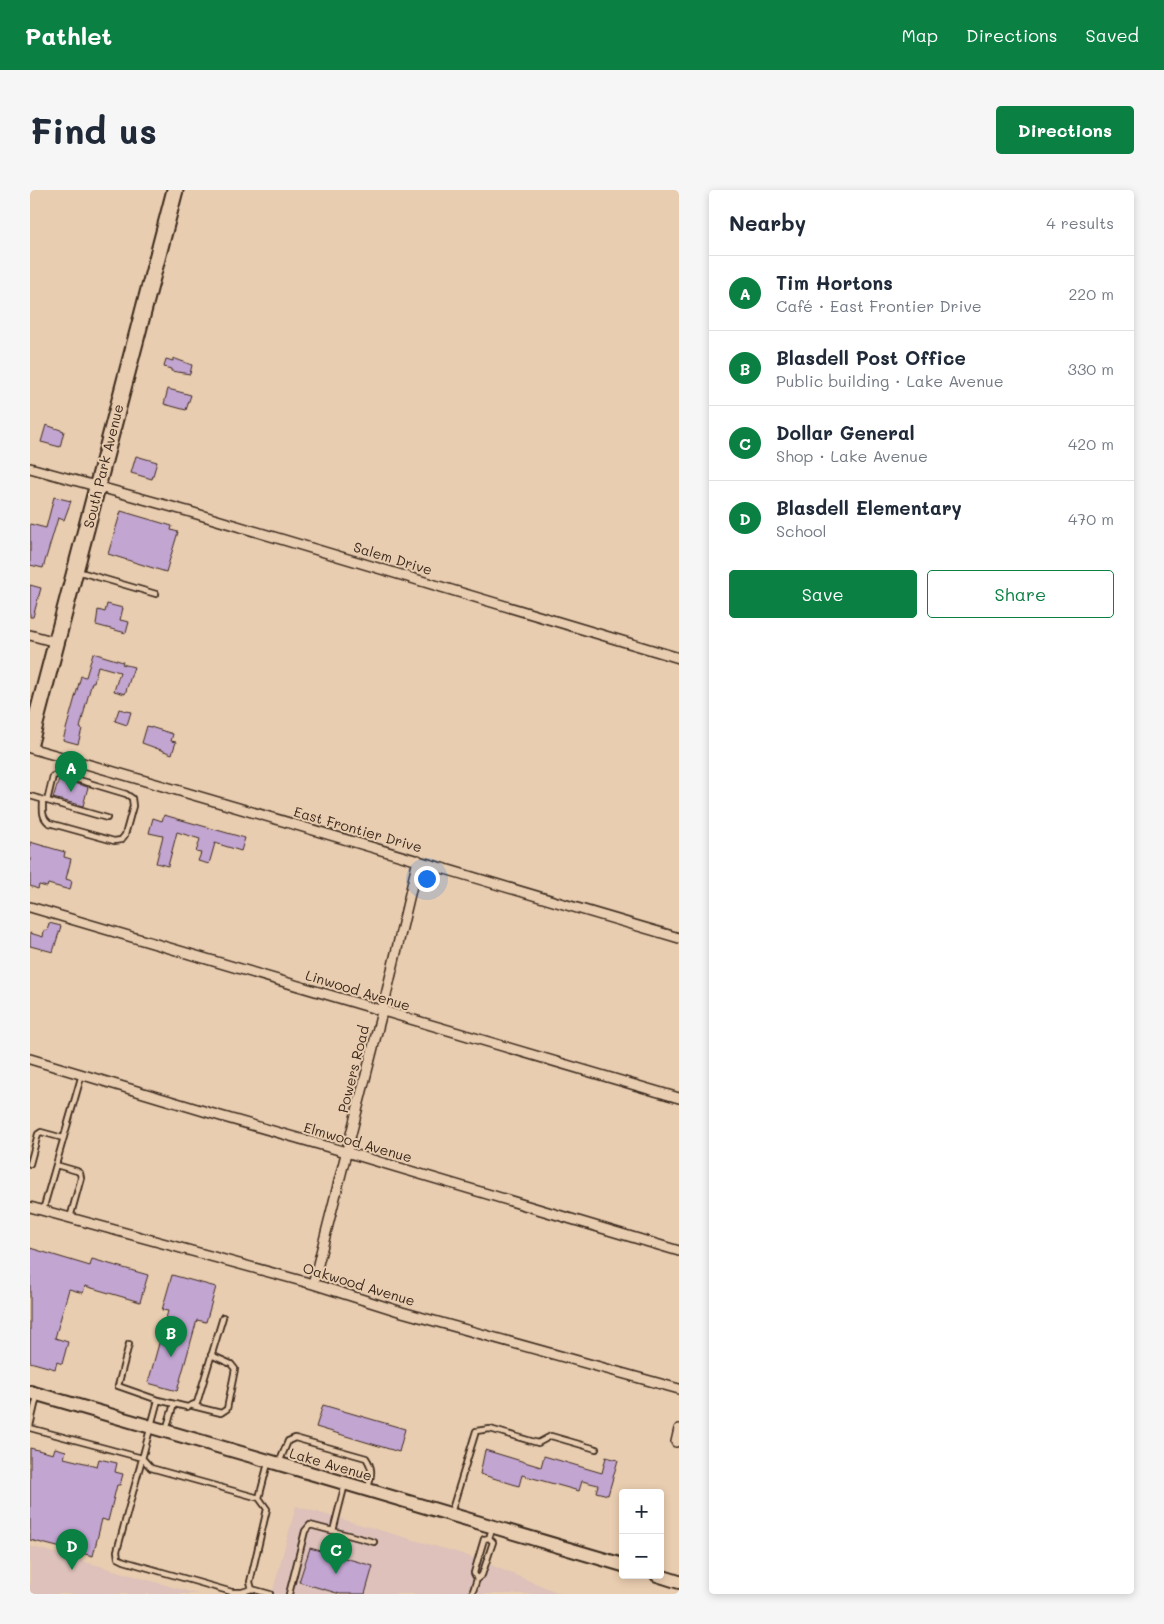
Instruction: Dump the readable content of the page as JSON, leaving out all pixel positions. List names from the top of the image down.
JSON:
{
  "streets": {
    "main road": ["South Park Avenue"],
    "street": [
      "Salem Drive",
      "East Frontier Drive",
      "Linwood Avenue",
      "Powers Road",
      "Elmwood Avenue",
      "Oakwood Avenue",
      "Lake Avenue"
    ]
  },
  "crossings": [
    ["South Park Avenue", "Salem Drive"],
    ["East Frontier Drive", "Powers Road"],
    ["Linwood Avenue", "Powers Road"],
    ["Powers Road", "Elmwood Avenue"],
    ["Powers Road", "Oakwood Avenue"]
  ],
  "page": {
    "header": "Pathlet",
    "nav": ["Map", "Directions", "Saved"],
    "buttons": [
      "Directions",
      ["Save", "Share"]
    ],
    "title": "Find us",
    "heading": ["Nearby", "4 results"],
    "list": [
      {
        "mark": "A",
        "name": "Tim Hortons",
        "note": "Café · East Frontier Drive",
        "value": "220 m"
      },
      {
        "mark": "B",
        "name": "Blasdell Post Office",
        "note": "Public building · Lake Avenue",
        "value": "330 m"
      },
      {
        "mark": "C",
        "name": "Dollar General",
        "note": "Shop · Lake Avenue",
        "value": "420 m"
      },
      {
        "mark": "D",
        "name": "Blasdell Elementary",
        "note": "School",
        "value": "470 m"
      }
    ],
    "pins": [
      "A",
      "B",
      "D",
      "C"
    ],
    "map_buttons": ["+", "−"]
  }
}
